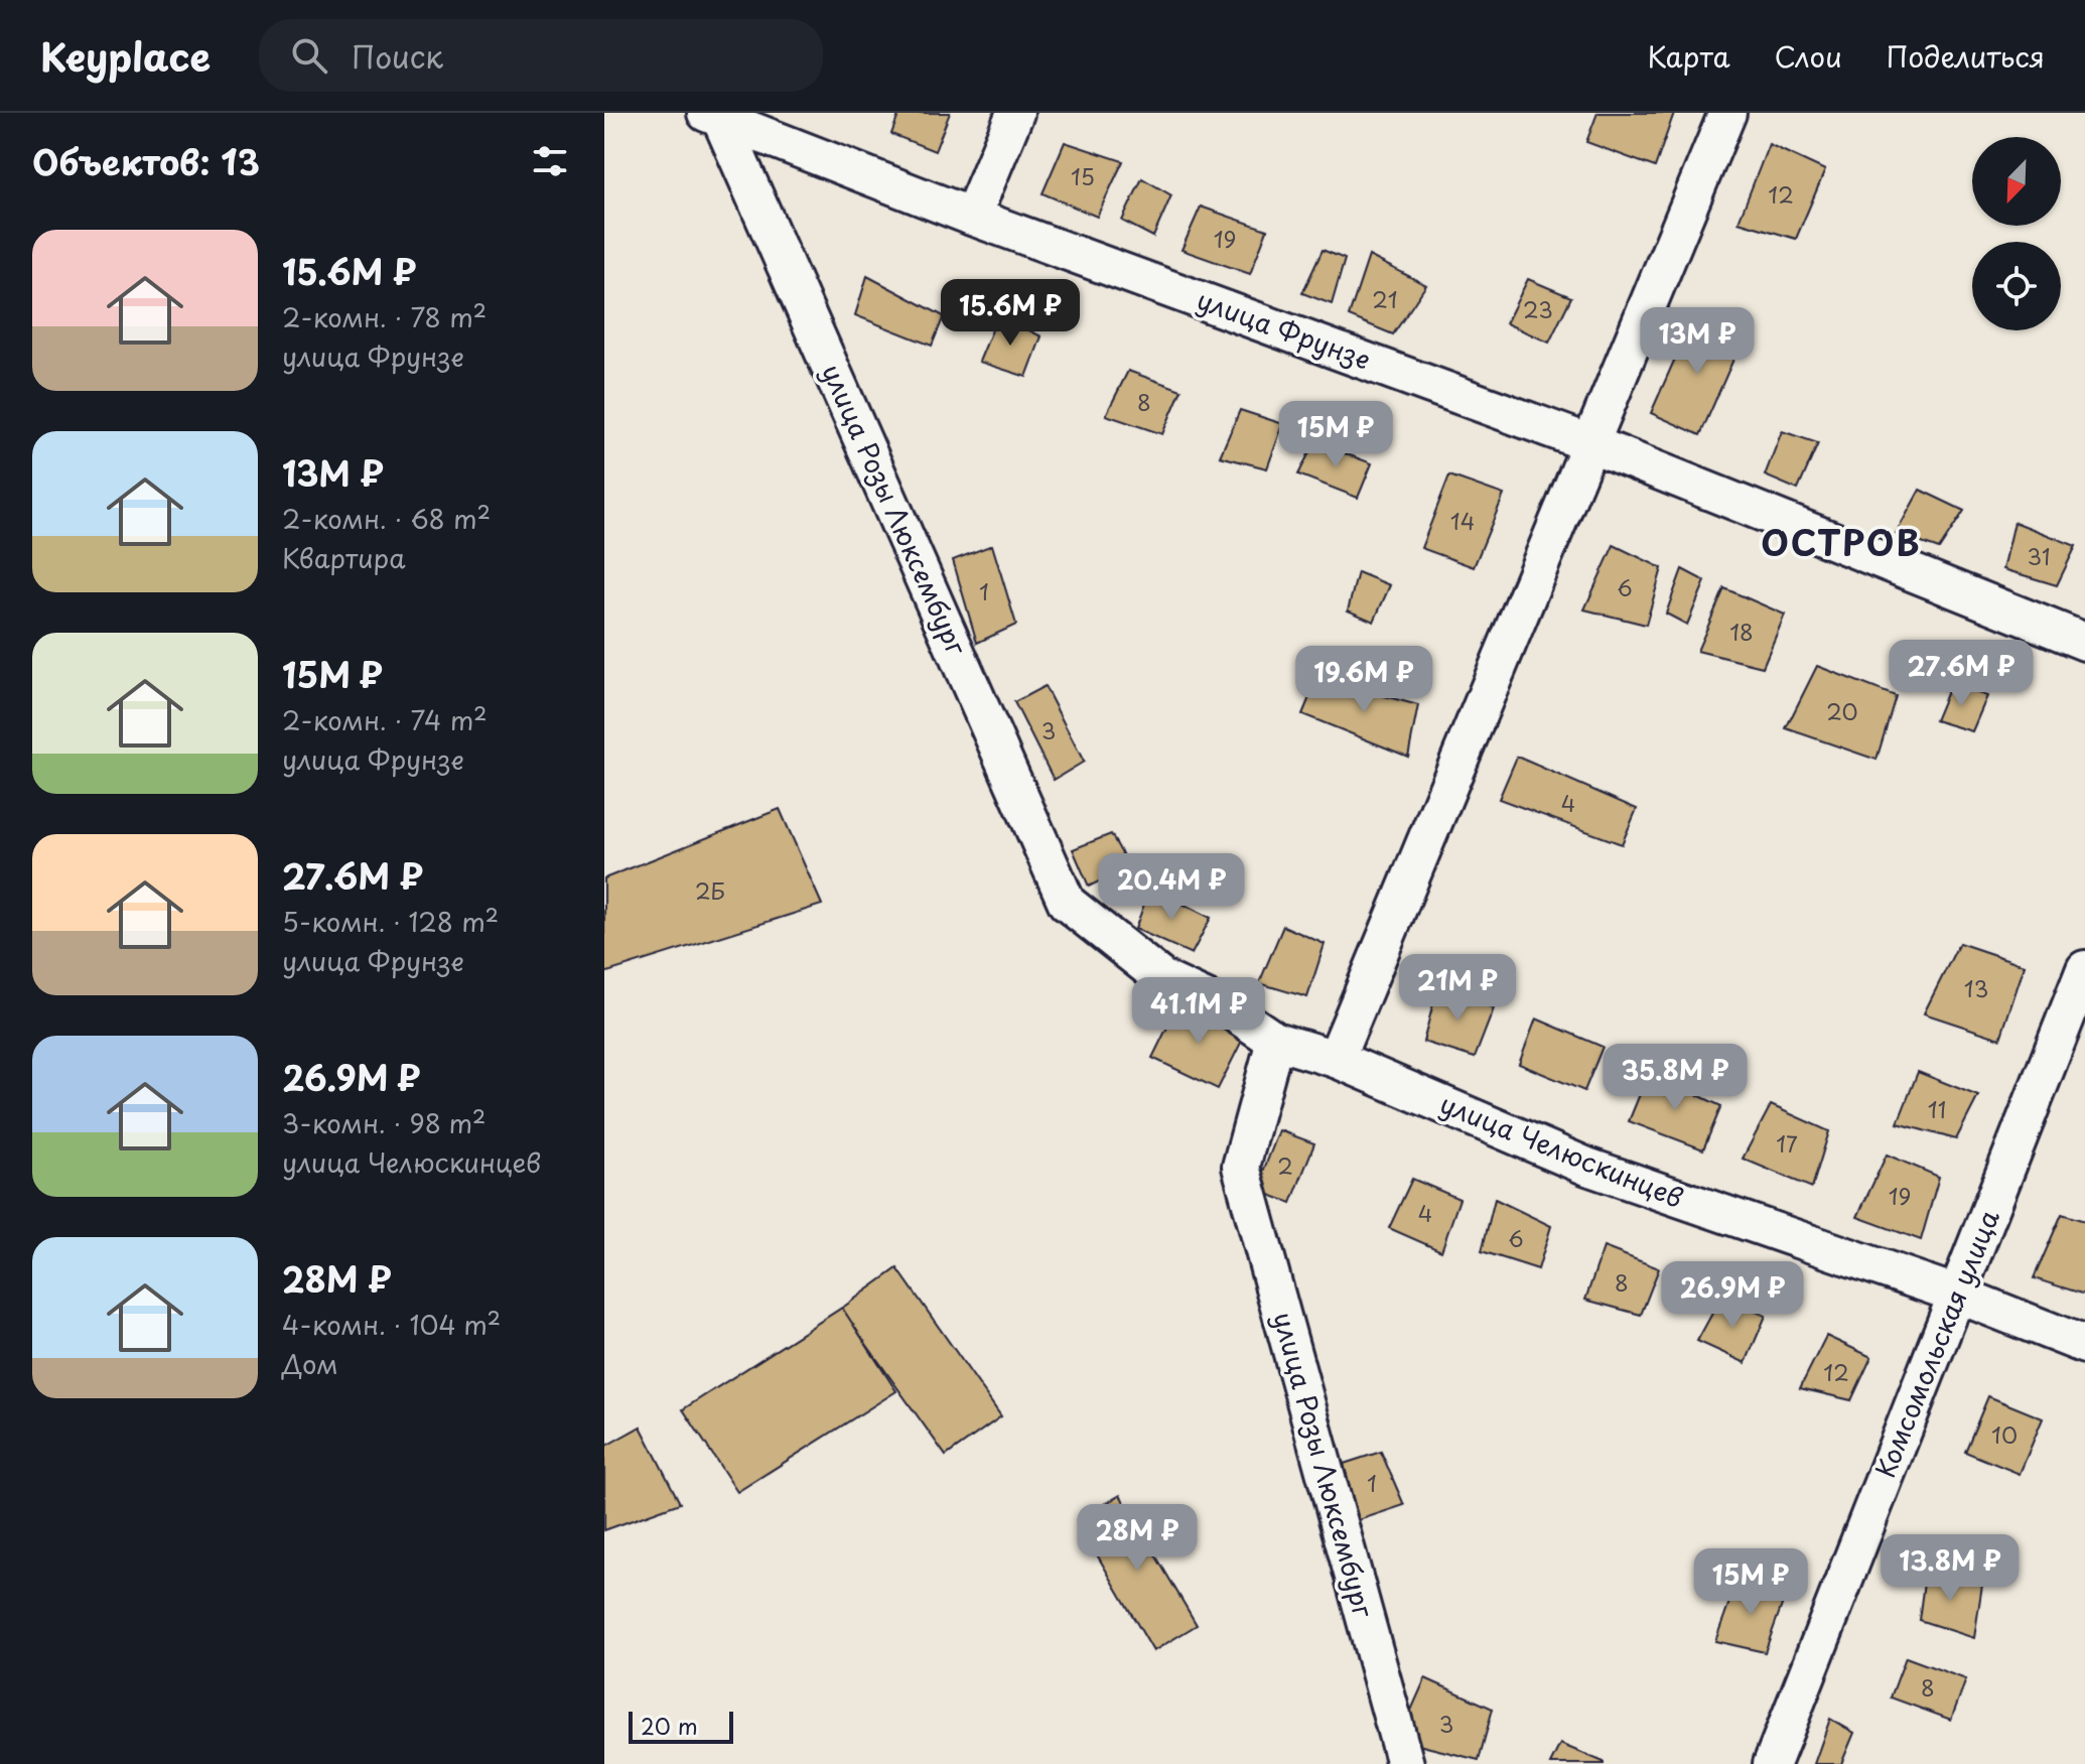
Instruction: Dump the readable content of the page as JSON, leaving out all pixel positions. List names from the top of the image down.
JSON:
{
  "streets": {
    "street": [
      "улица Фрунзе",
      "улица Розы Люксембург",
      "улица Челюскинцев",
      "Комсомольская улица"
    ]
  },
  "crossings": [
    ["улица Фрунзе", "улица Розы Люксембург"],
    ["улица Розы Люксембург", "улица Челюскинцев"],
    ["улица Челюскинцев", "Комсомольская улица"]
  ],
  "districts": ["ОСТРОВ"],
  "house_numbers": [
    "15",
    "12",
    "19",
    "21",
    "23",
    "8",
    "14",
    "31",
    "6",
    "1",
    "18",
    "20",
    "3",
    "4",
    "2Б",
    "13",
    "11",
    "17",
    "2",
    "19",
    "4",
    "6",
    "8",
    "12",
    "10",
    "1",
    "8",
    "3"
  ],
  "scale_bar": "20 m",
  "north": "bottom left",
  "page": {
    "header": "Keyplace",
    "search": "Поиск",
    "nav": ["Карта", "Слои", "Поделиться"],
    "heading": "Объектов: 13",
    "list": [
      {
        "name": "15.6M ₽",
        "note": "2-комн. · 78 m² · улица Фрунзе"
      },
      {
        "name": "13M ₽",
        "note": "2-комн. · 68 m² · Квартира"
      },
      {
        "name": "15M ₽",
        "note": "2-комн. · 74 m² · улица Фрунзе"
      },
      {
        "name": "27.6M ₽",
        "note": "5-комн. · 128 m² · улица Фрунзе"
      },
      {
        "name": "26.9M ₽",
        "note": "3-комн. · 98 m² · улица Челюскинцев"
      },
      {
        "name": "28M ₽",
        "note": "4-комн. · 104 m² · Дом"
      }
    ],
    "price": [
      "15.6M ₽",
      "13M ₽",
      "15M ₽",
      "27.6M ₽",
      "19.6M ₽",
      "20.4M ₽",
      "21M ₽",
      "41.1M ₽",
      "35.8M ₽",
      "26.9M ₽",
      "28M ₽",
      "13.8M ₽",
      "15M ₽"
    ],
    "scale": "20 m"
  }
}
